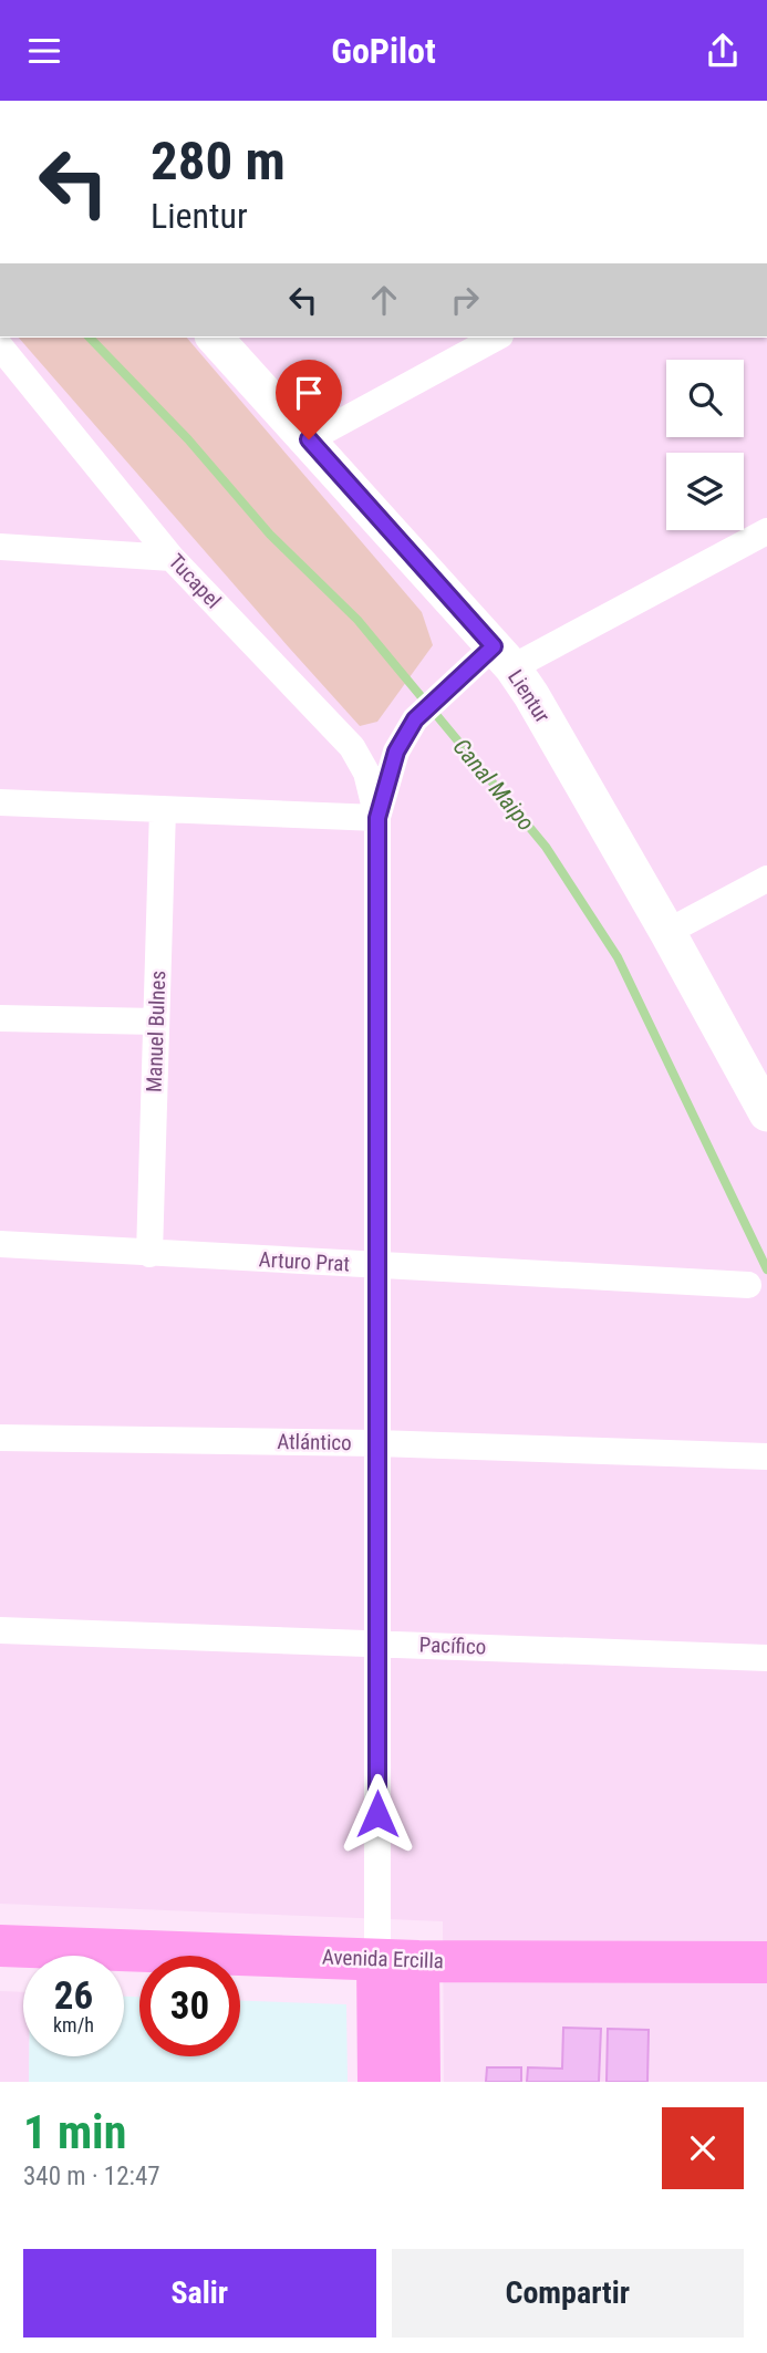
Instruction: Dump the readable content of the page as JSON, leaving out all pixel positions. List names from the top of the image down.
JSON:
{
  "streets": {
    "main road": ["Avenida Ercilla"],
    "street": [
      "Tucapel",
      "Lientur",
      "Manuel Bulnes",
      "Arturo Prat",
      "Atlántico",
      "Pacífico"
    ]
  },
  "crossings": [
    ["Tucapel", "Lientur"],
    ["Tucapel", "Arturo Prat"],
    ["Tucapel", "Atlántico"],
    ["Tucapel", "Pacífico"],
    ["Tucapel", "Avenida Ercilla"],
    ["Manuel Bulnes", "Arturo Prat"]
  ],
  "water": ["Canal Maipo"],
  "page": {
    "header": "GoPilot",
    "turn": ["280 m", "Lientur"],
    "speed": "26 km/h",
    "limit": "30",
    "heading": ["1 min", "340 m · 12:47"],
    "buttons": ["Salir", "Compartir"]
  }
}
